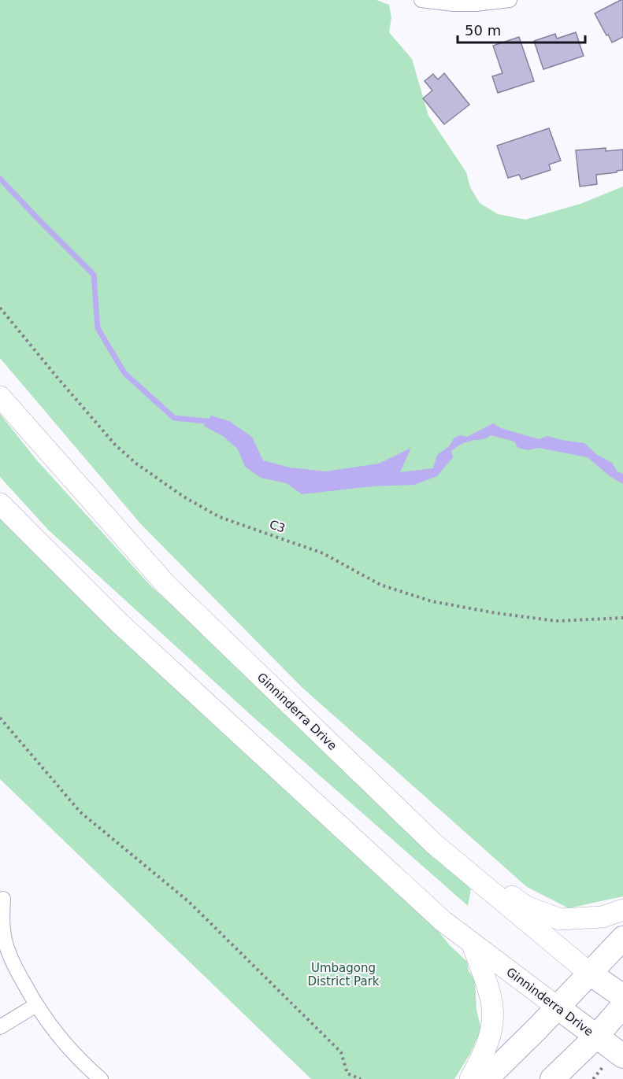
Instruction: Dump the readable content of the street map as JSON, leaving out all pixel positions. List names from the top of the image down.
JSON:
{
  "streets": {
    "main road": ["Ginninderra Drive"],
    "path": ["C3"]
  },
  "parks": ["Umbagong District Park"],
  "scale_bar": "50 m"
}
